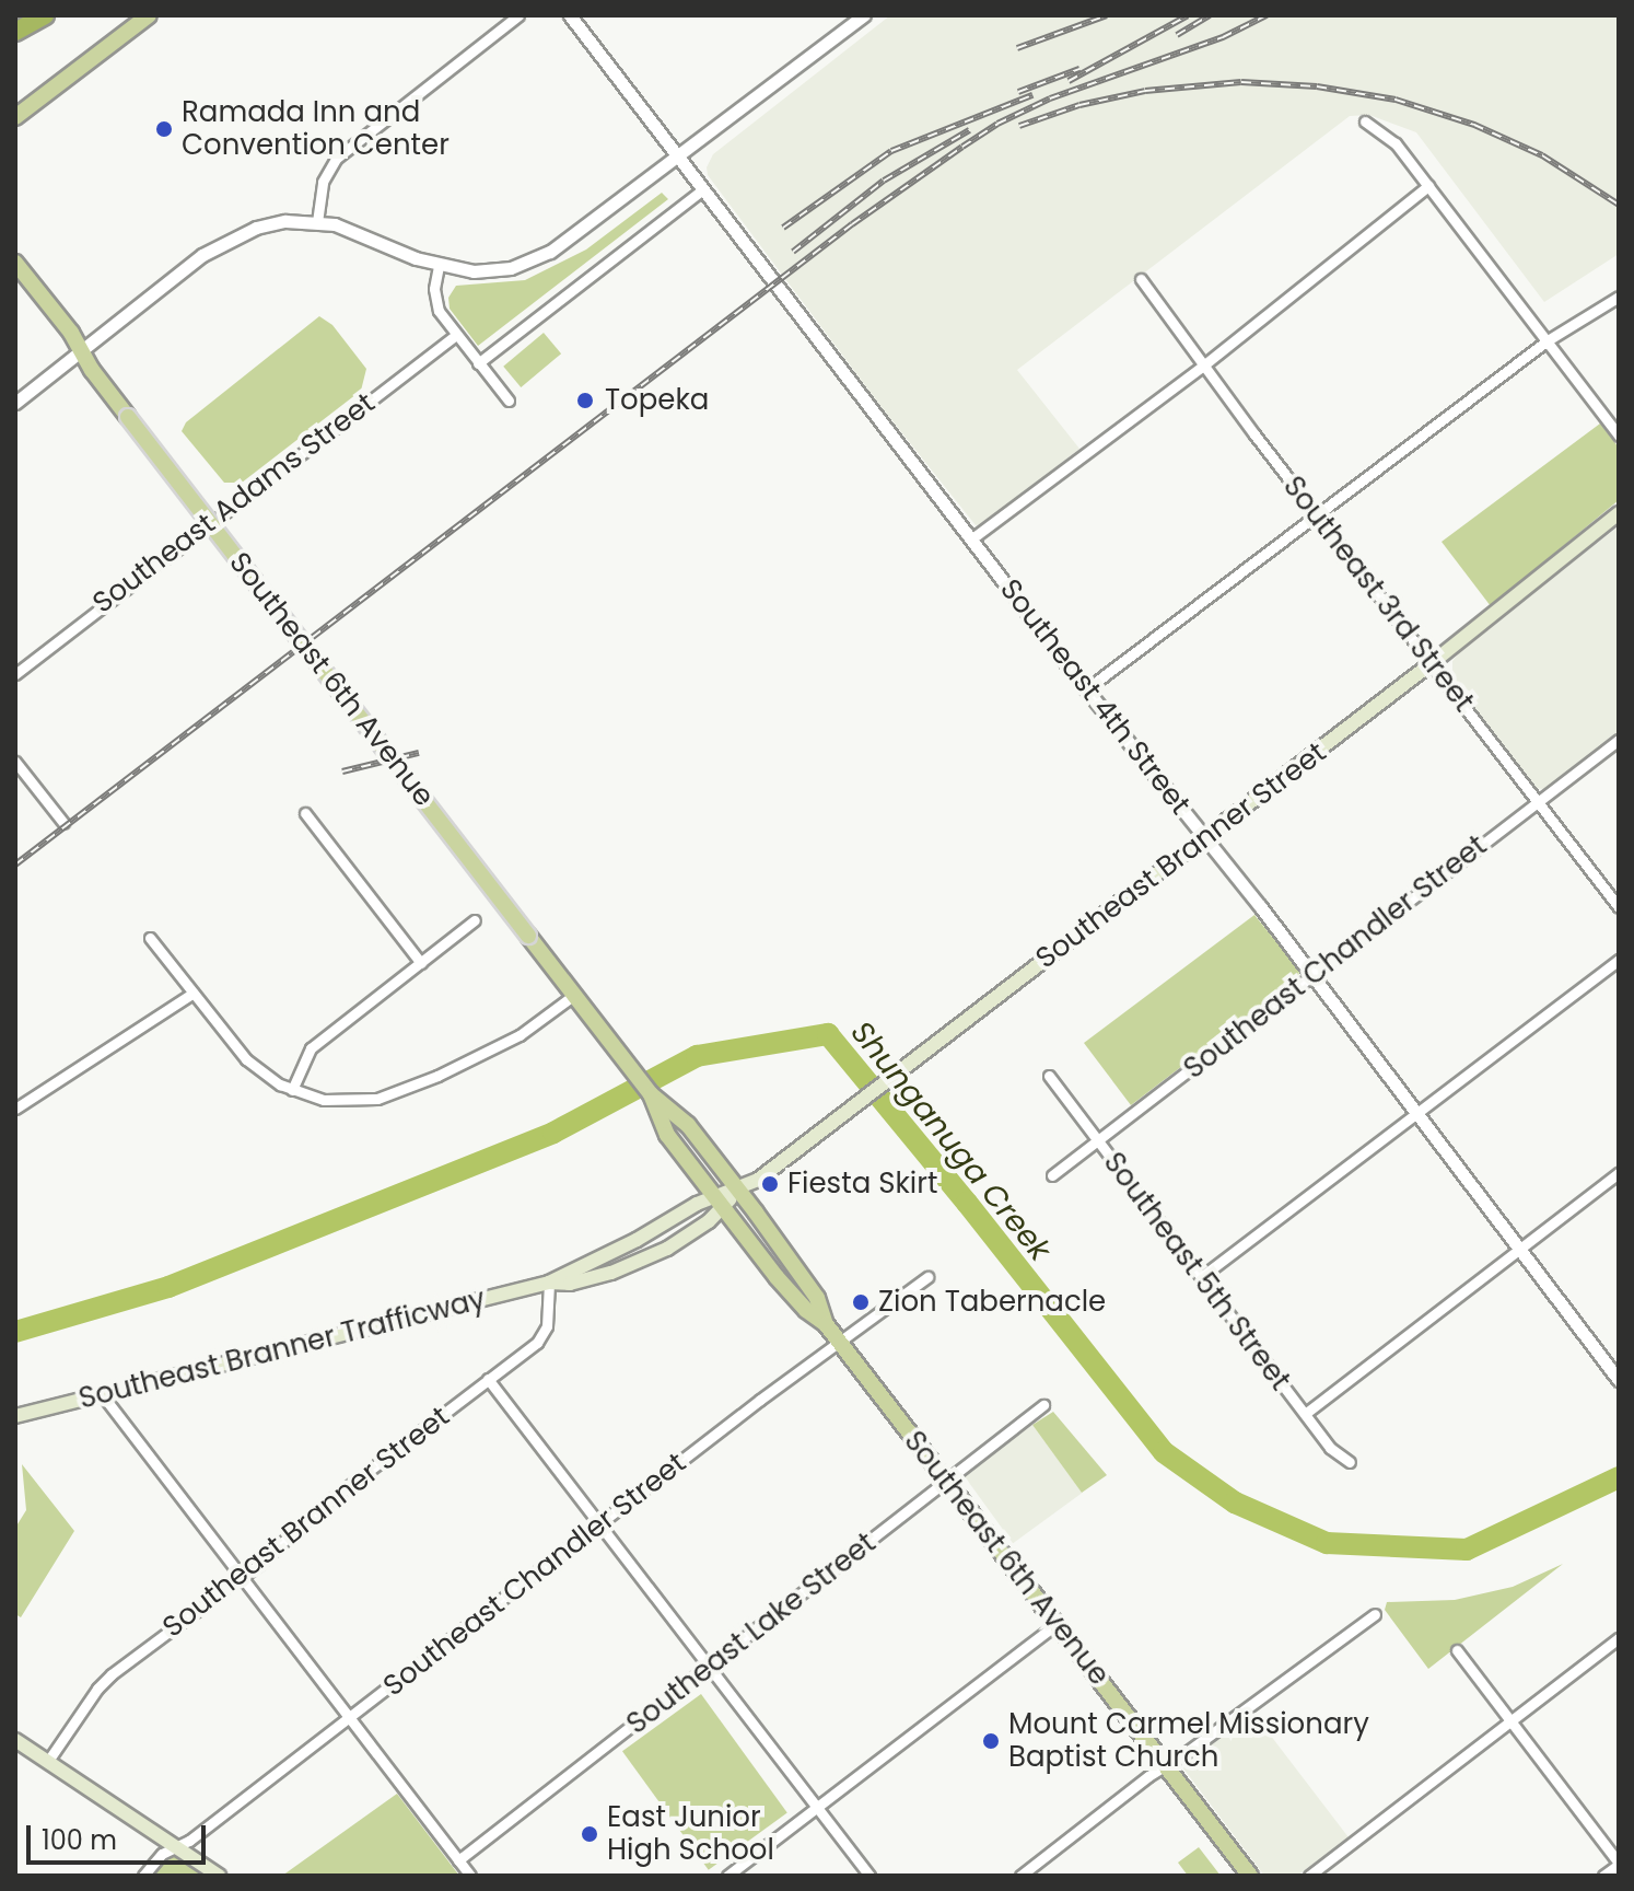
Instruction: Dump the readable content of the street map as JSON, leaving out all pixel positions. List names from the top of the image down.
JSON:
{
  "streets": {
    "main road": ["Southeast 6th Avenue", "Southeast Branner Street", "Southeast Branner Trafficway"],
    "street": [
      "Southeast Adams Street",
      "Southeast 3rd Street",
      "Southeast 4th Street",
      "Southeast Chandler Street",
      "Southeast 5th Street",
      "Southeast Lake Street"
    ]
  },
  "crossings": [
    ["Southeast 3rd Street", "Southeast Branner Street"],
    ["Southeast 3rd Street", "Southeast Chandler Street"],
    ["Southeast 6th Avenue", "Southeast Branner Street"],
    ["Southeast 6th Avenue", "Southeast Chandler Street"],
    ["Southeast 6th Avenue", "Southeast Lake Street"],
    ["Southeast 4th Street", "Southeast Branner Street"],
    ["Southeast 4th Street", "Southeast Chandler Street"],
    ["Southeast Branner Street", "Southeast Branner Trafficway"],
    ["Southeast Chandler Street", "Southeast 5th Street"]
  ],
  "water": ["Shunganuga Creek"],
  "places": [
    "Ramada Inn and Convention Center",
    "Topeka",
    "Fiesta Skirt",
    "Zion Tabernacle",
    "Mount Carmel Missionary Baptist Church",
    "East Junior High School"
  ],
  "scale_bar": "100 m"
}
